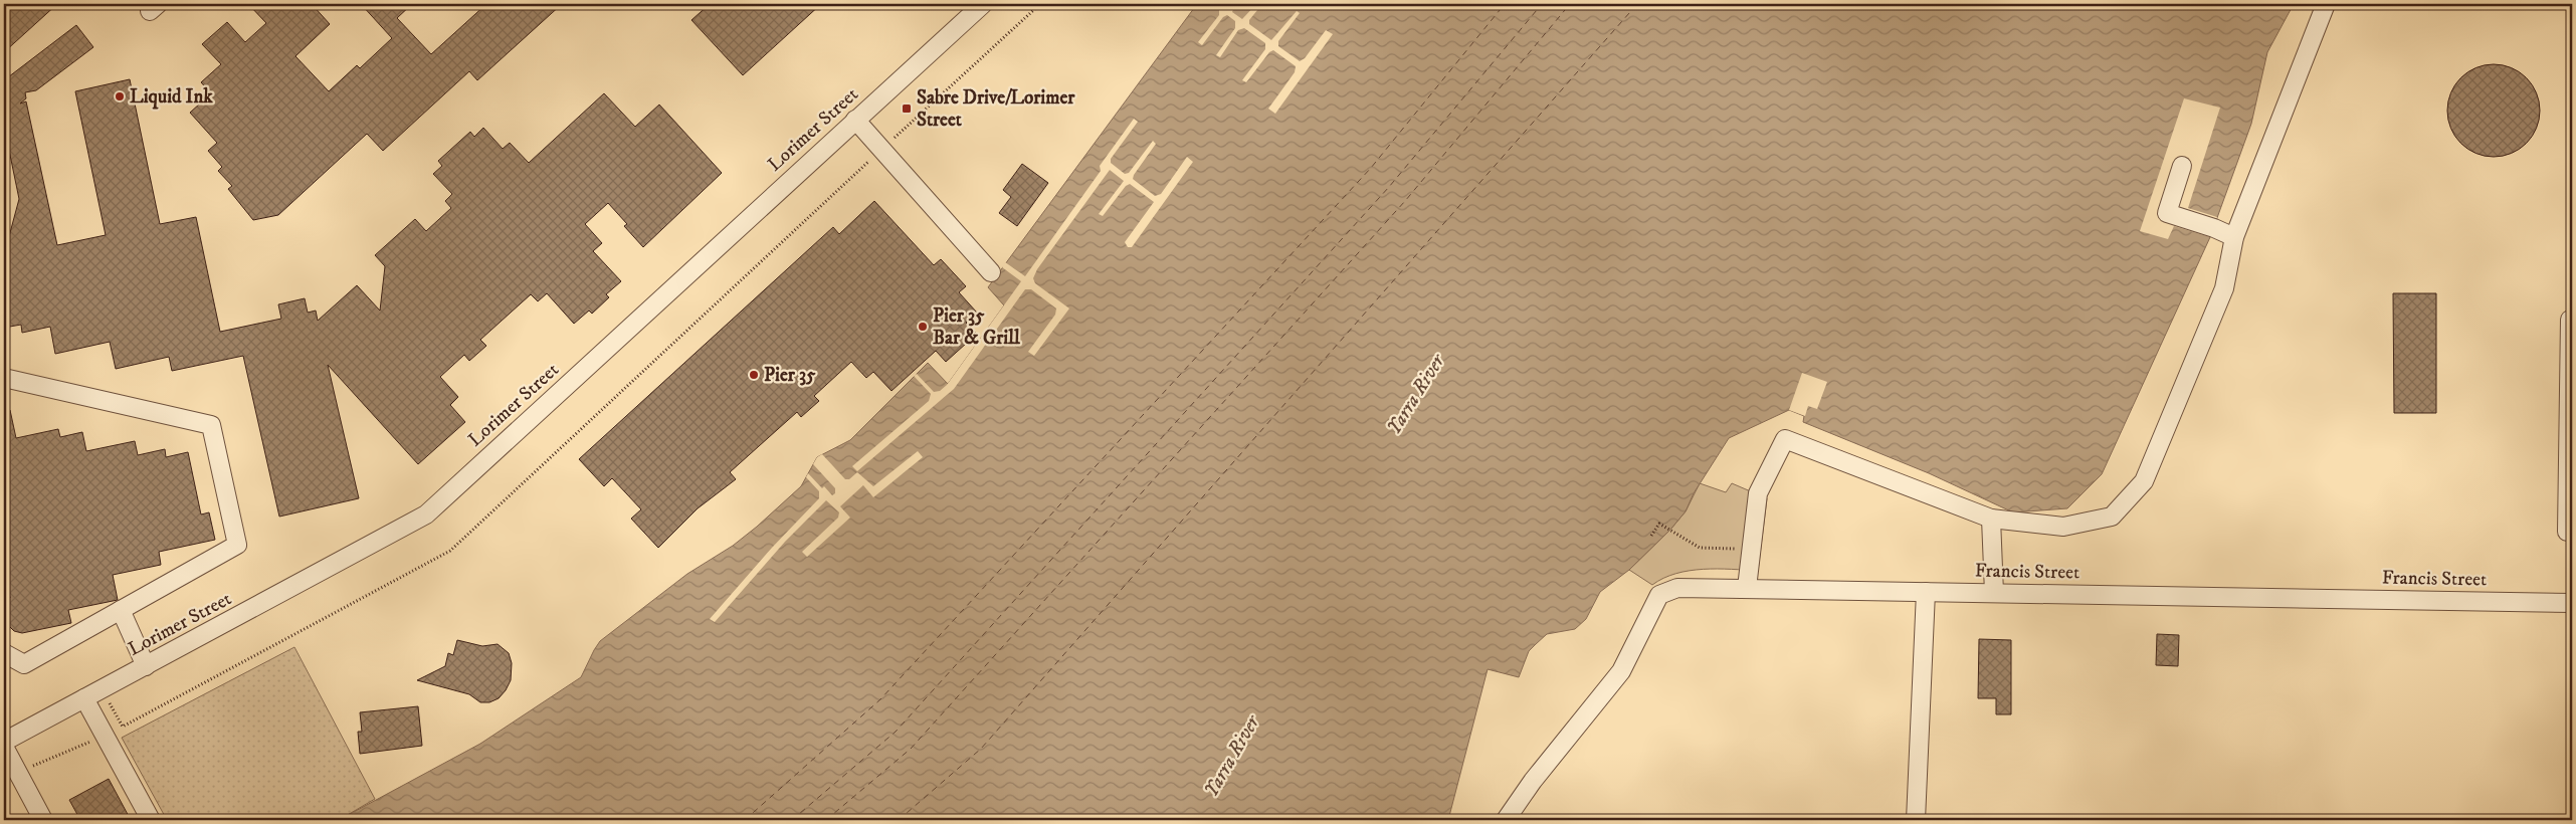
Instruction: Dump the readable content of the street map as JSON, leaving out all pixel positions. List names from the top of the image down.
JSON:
{
  "streets": {
    "street": ["Lorimer Street", "Francis Street"]
  },
  "water": ["Yarra River"],
  "places": {
    "other": ["Liquid Ink", "Pier 35 Bar & Grill", "Pier 35"],
    "transit": ["Sabre Drive/Lorimer Street"]
  }
}
